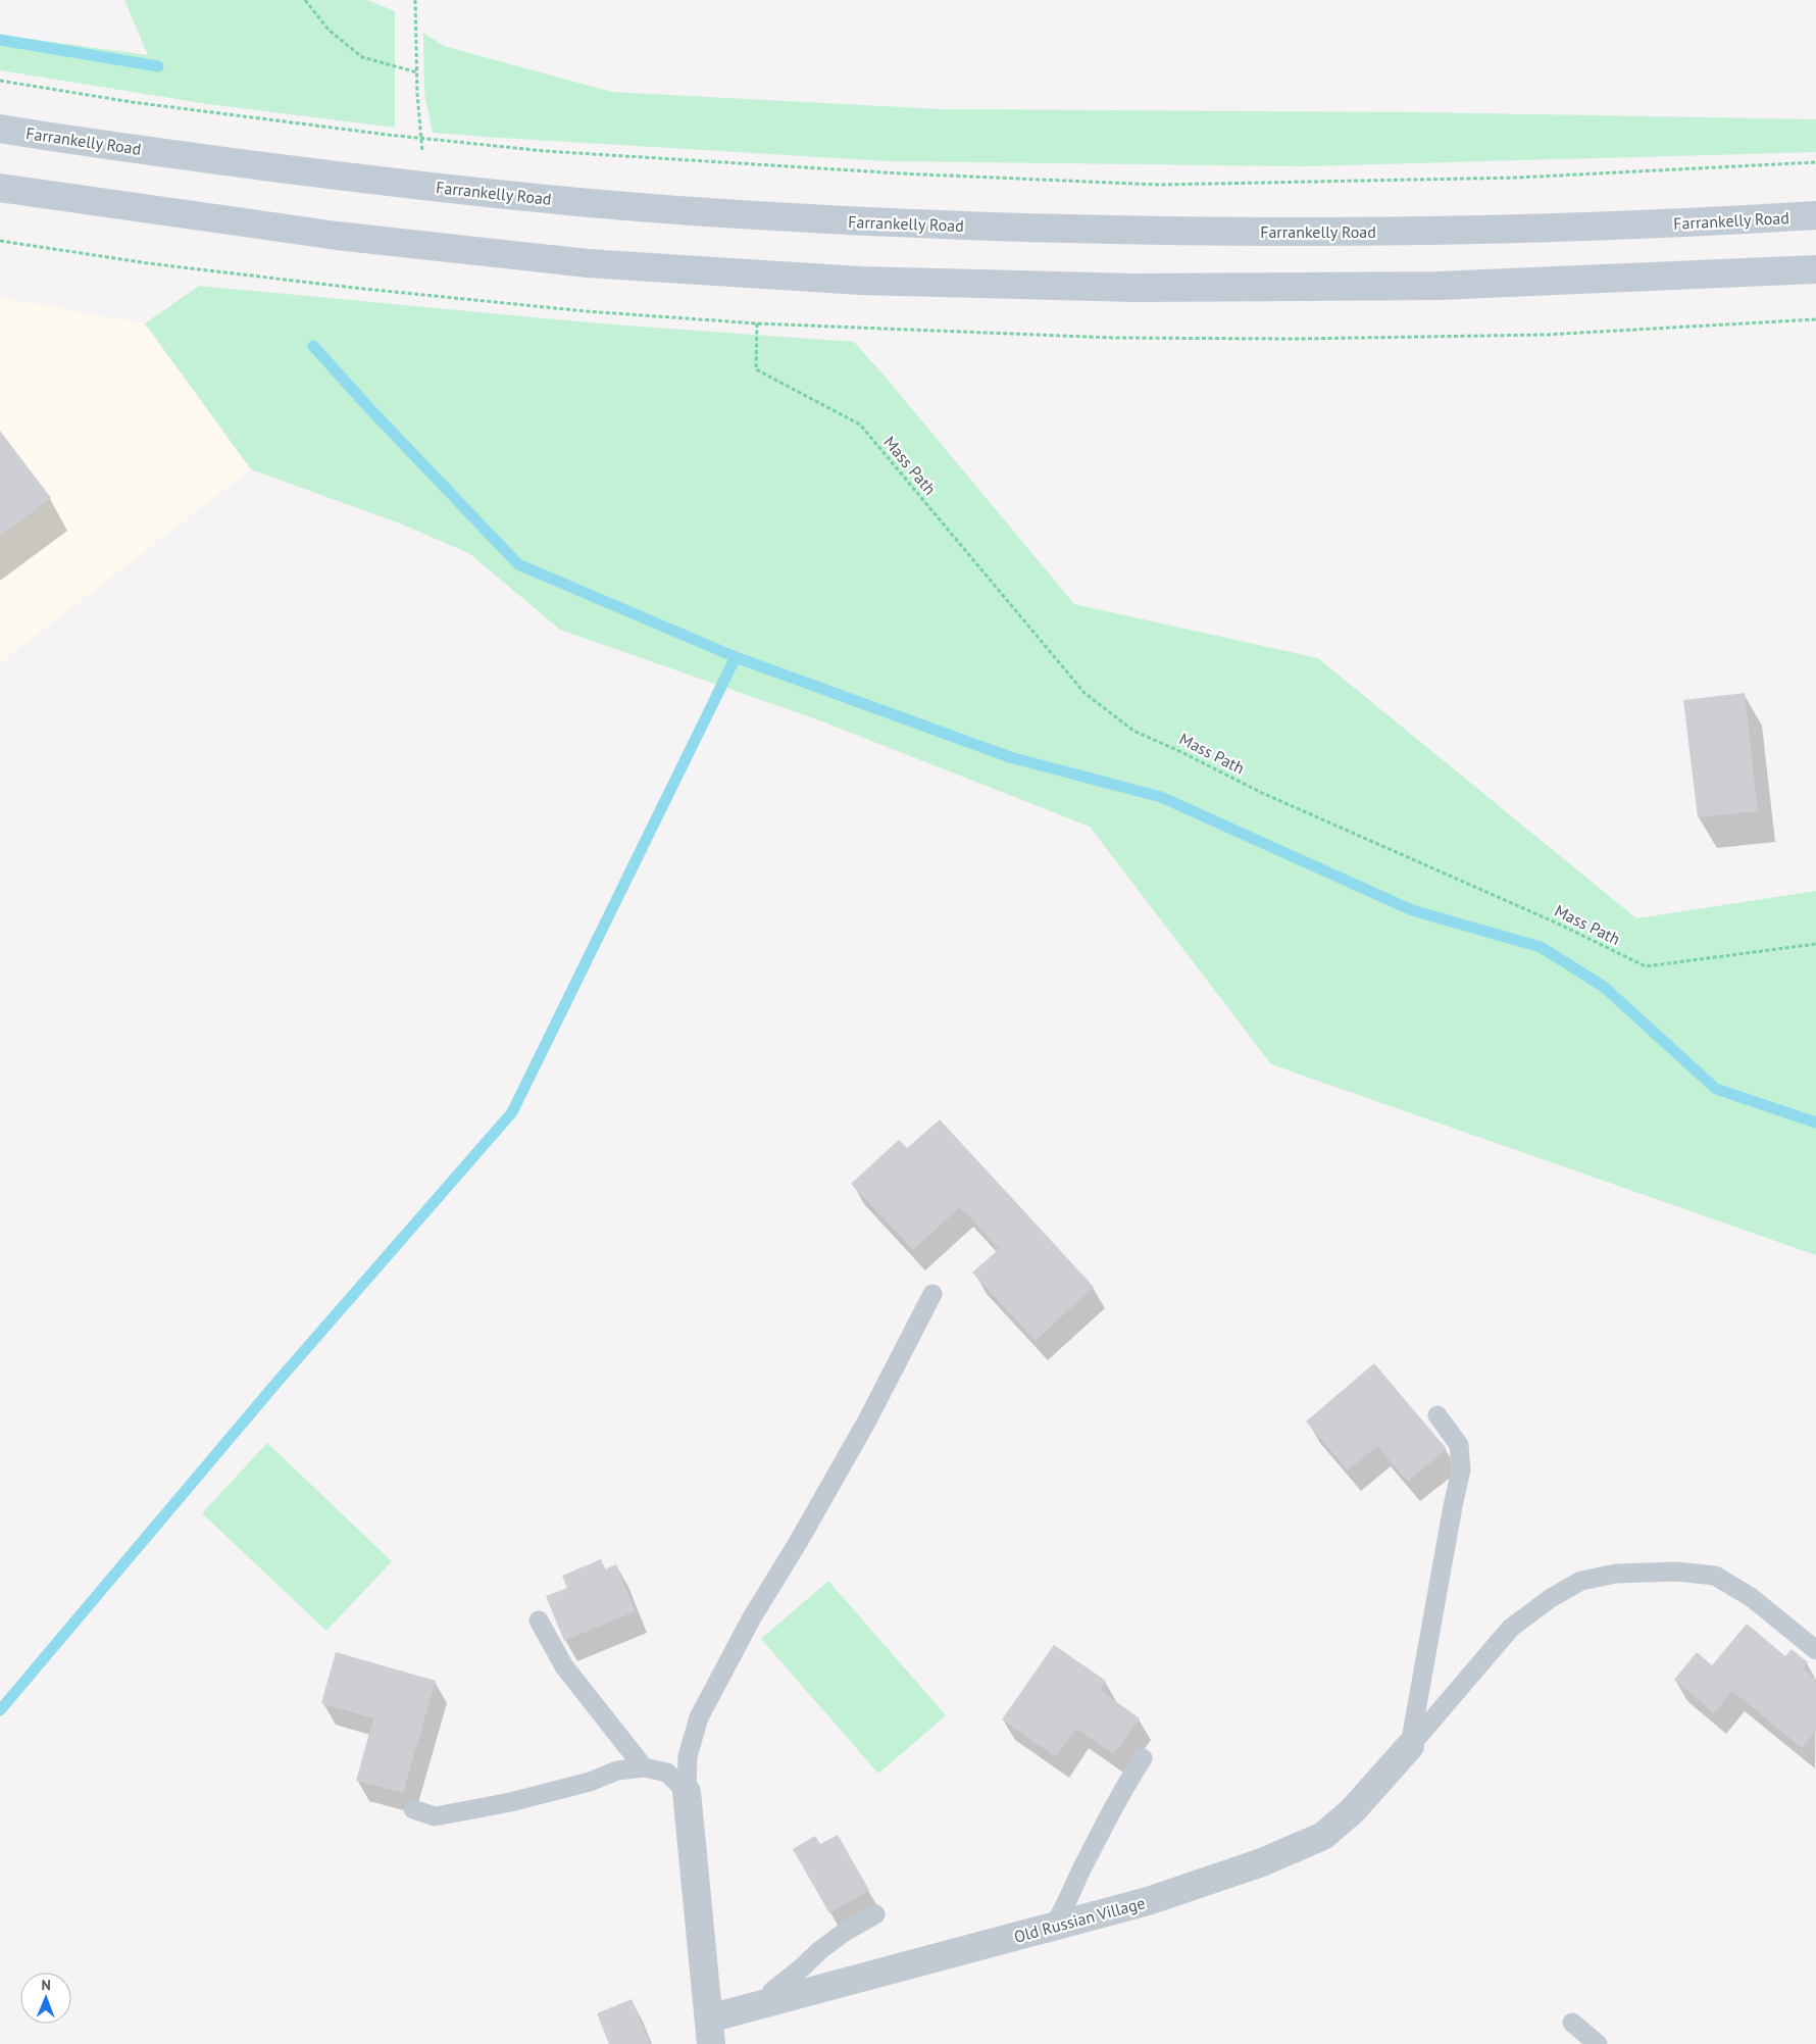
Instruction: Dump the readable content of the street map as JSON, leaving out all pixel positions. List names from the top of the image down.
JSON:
{
  "streets": {
    "main road": ["Farrankelly Road"],
    "street": ["Old Russian Village"],
    "path": ["Mass Path"]
  },
  "north": "top"
}
